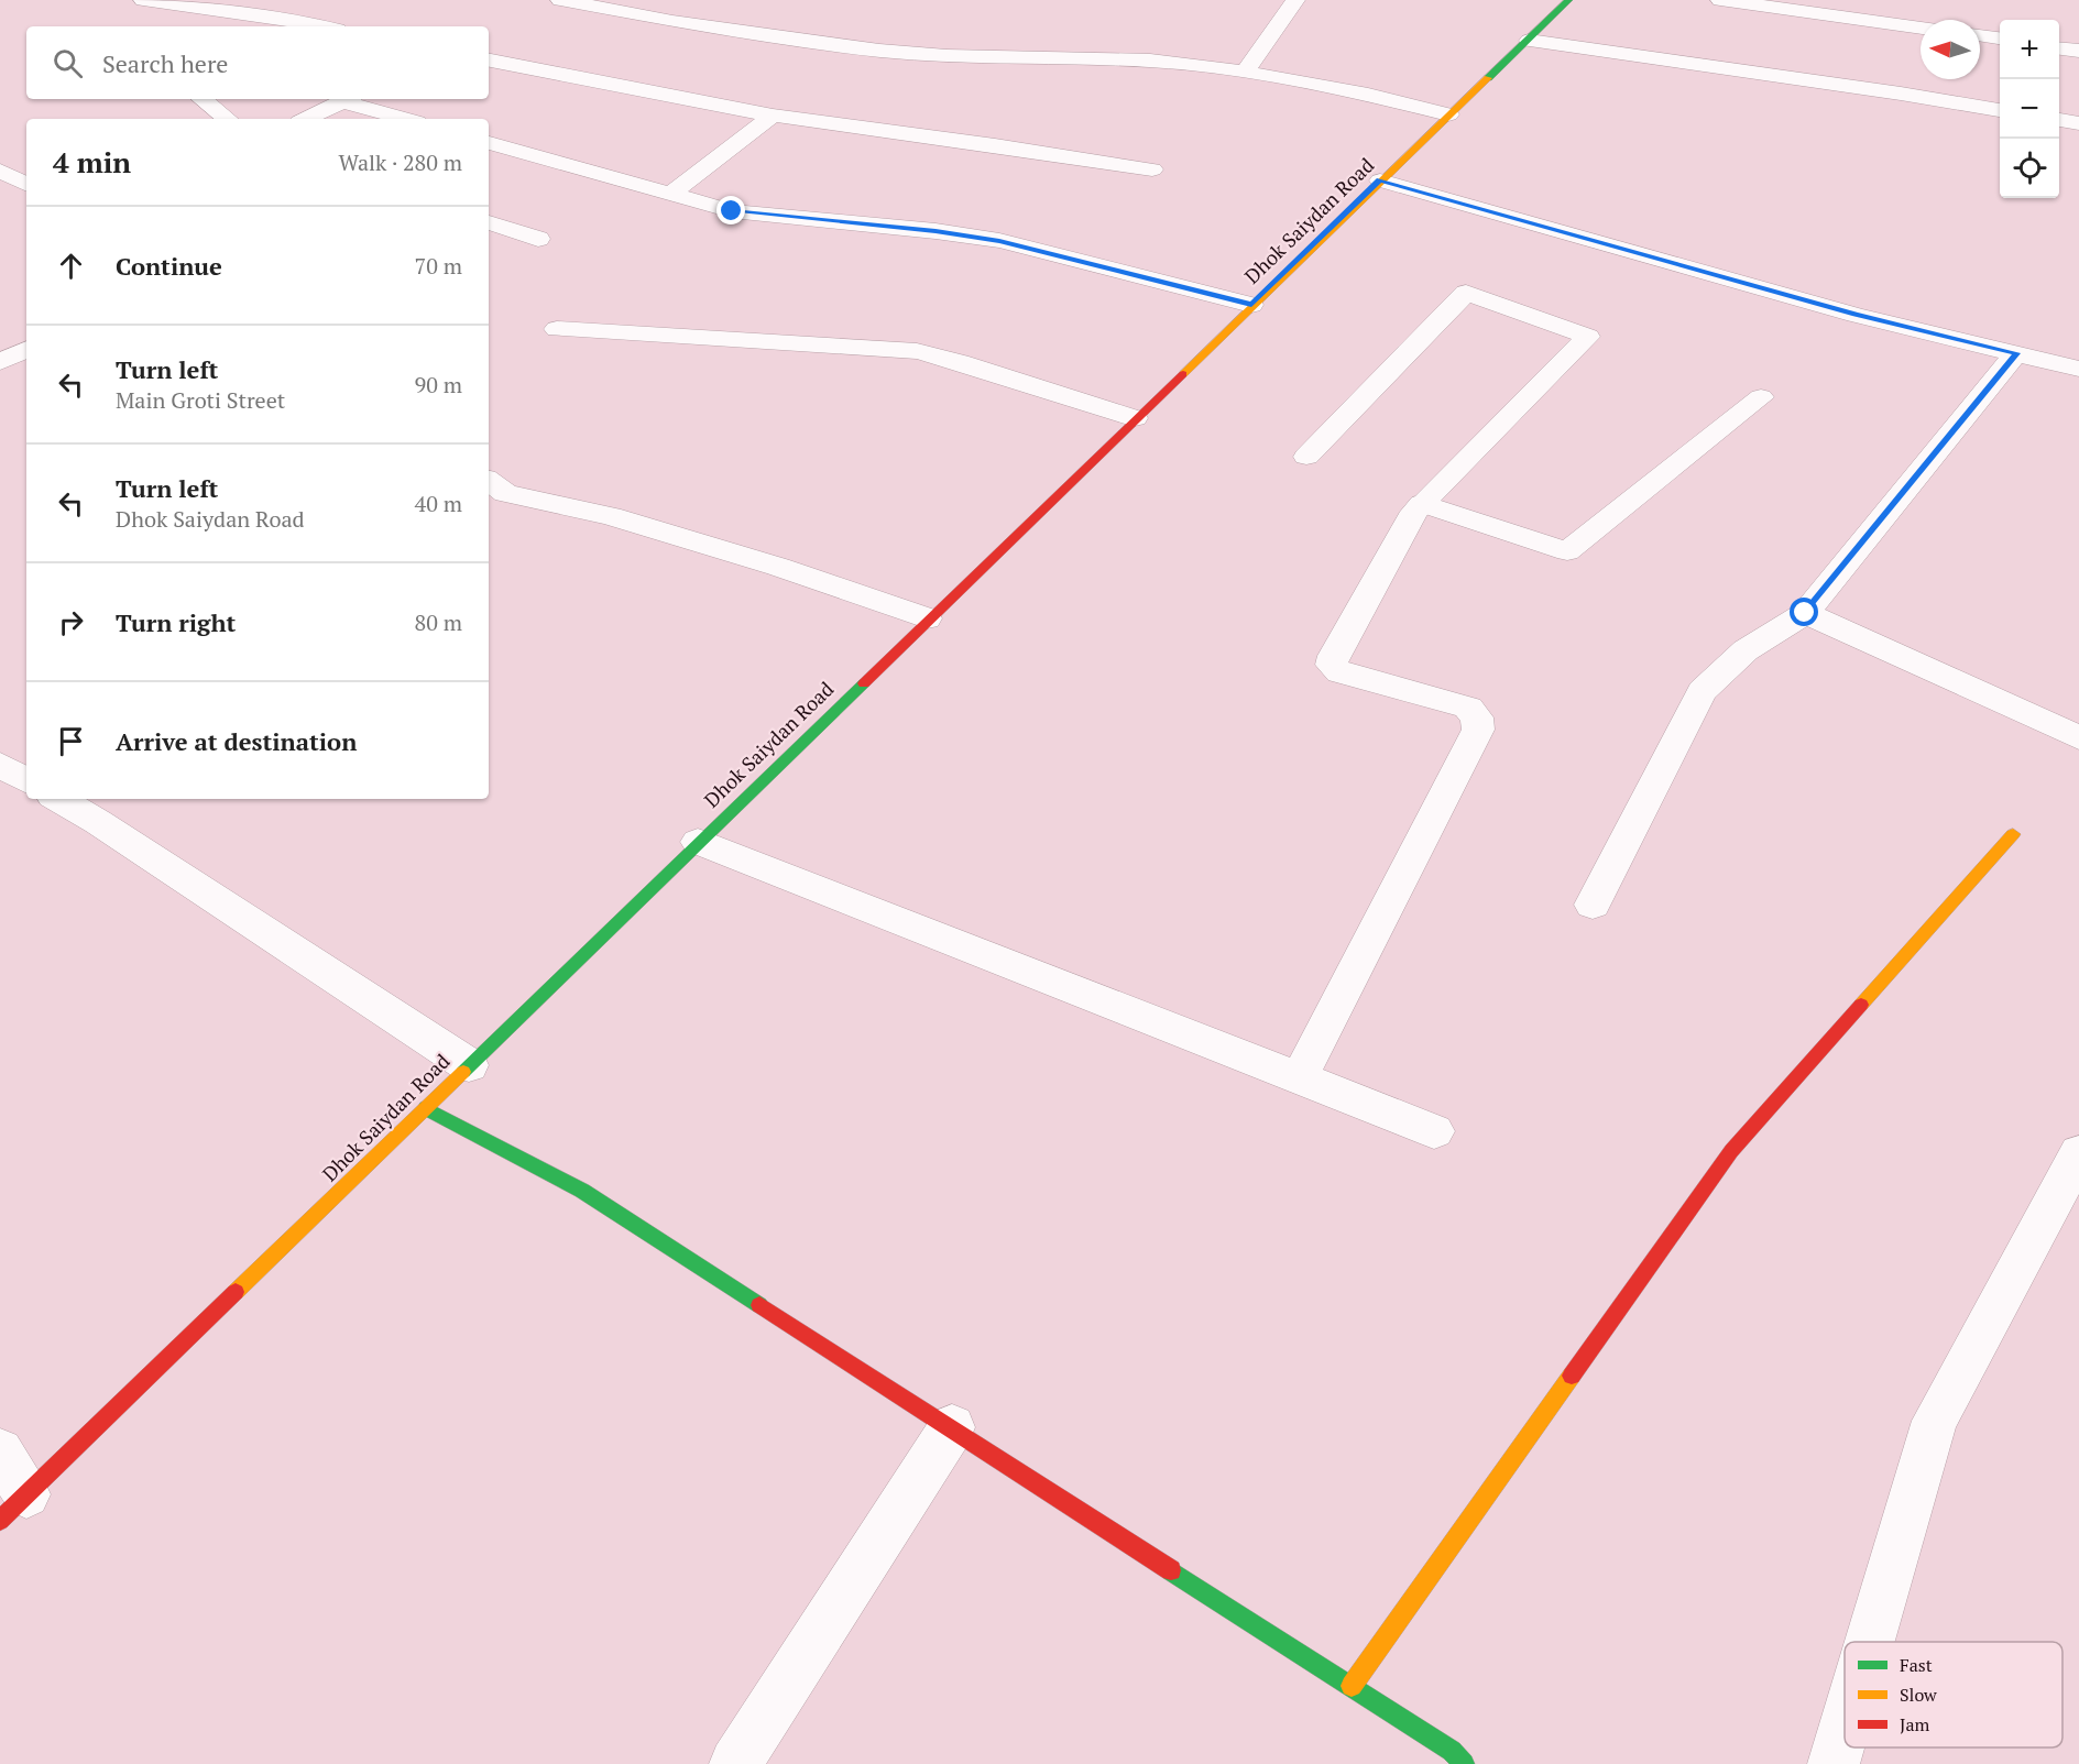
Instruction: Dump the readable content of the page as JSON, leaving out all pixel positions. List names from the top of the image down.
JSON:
{
  "streets": {
    "main road": ["Dhok Saiydan Road"]
  },
  "legend": ["Fast", "Slow", "Jam"],
  "north": "left",
  "page": {
    "map_buttons": ["+", "−"],
    "search": "Search here",
    "heading": ["4 min", "Walk · 280 m"],
    "list": [
      ["Continue", "70 m"],
      ["Turn left", "Main Groti Street", "90 m"],
      ["Turn left", "Dhok Saiydan Road", "40 m"],
      ["Turn right", "80 m"],
      "Arrive at destination"
    ]
  }
}
